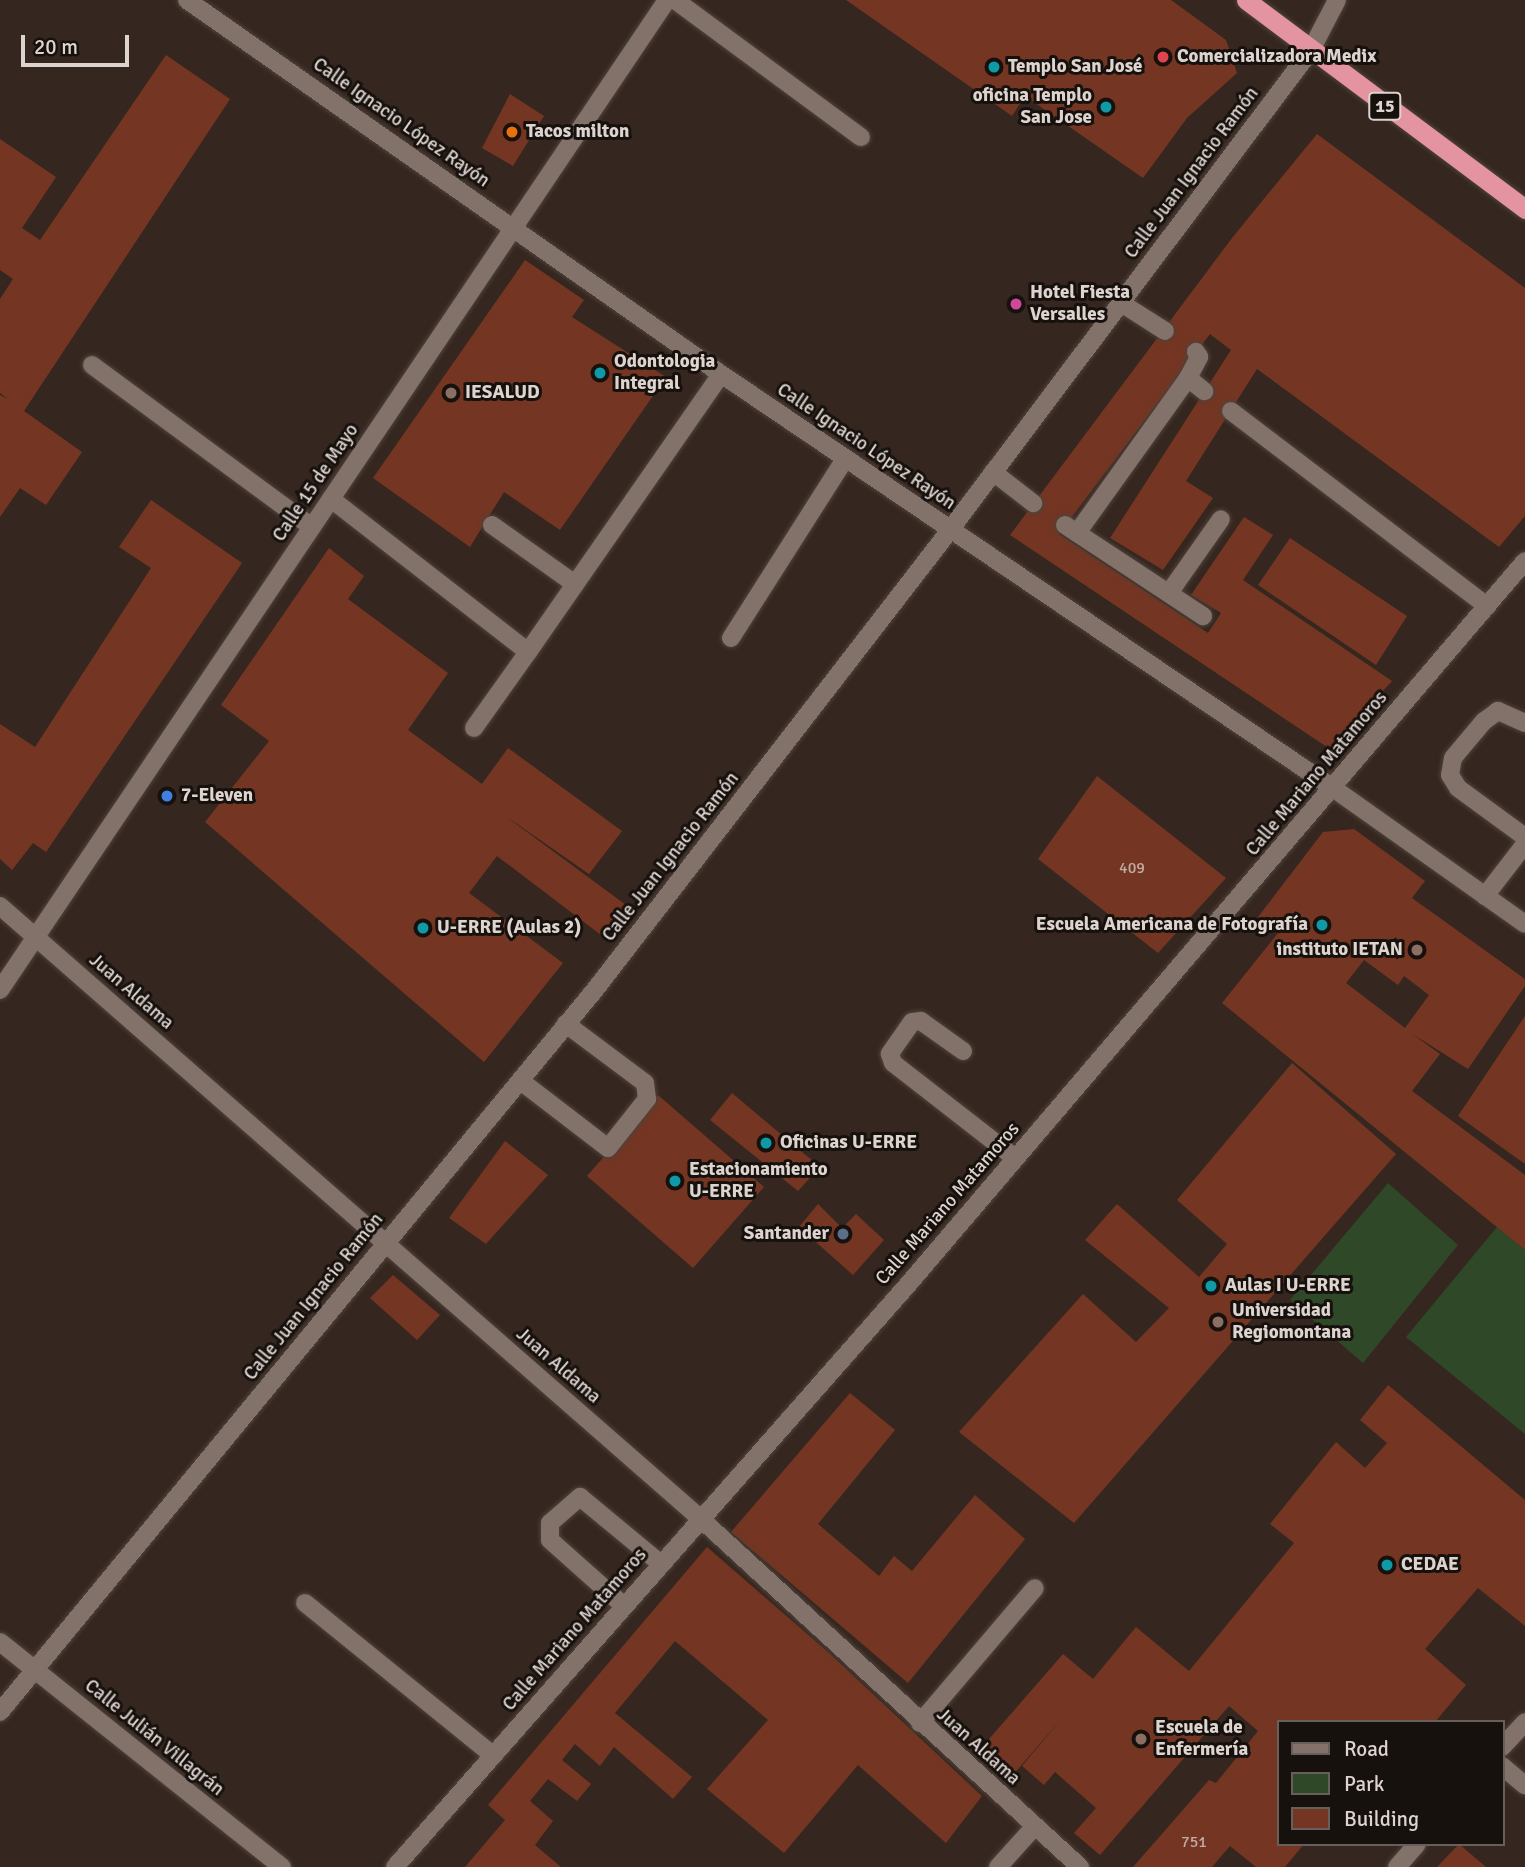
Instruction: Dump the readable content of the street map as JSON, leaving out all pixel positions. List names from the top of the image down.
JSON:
{
  "streets": {
    "highway": ["15"],
    "street": [
      "Calle Ignacio López Rayón",
      "Calle Juan Ignacio Ramón",
      "Calle 15 de Mayo",
      "Calle Mariano Matamoros",
      "Juan Aldama",
      "Calle Julián Villagrán"
    ]
  },
  "crossings": [
    ["15", "Calle Juan Ignacio Ramón"],
    ["Calle Ignacio López Rayón", "Calle Juan Ignacio Ramón"],
    ["Calle Ignacio López Rayón", "Calle 15 de Mayo"],
    ["Calle Ignacio López Rayón", "Calle Mariano Matamoros"],
    ["Calle Juan Ignacio Ramón", "Juan Aldama"],
    ["Calle Juan Ignacio Ramón", "Calle Julián Villagrán"],
    ["Calle 15 de Mayo", "Juan Aldama"],
    ["Calle Mariano Matamoros", "Juan Aldama"]
  ],
  "places": [
    "Comercializadora Medix",
    "Templo San José",
    "oficina Templo San Jose",
    "Tacos milton",
    "Hotel Fiesta Versalles",
    "Odontologia Integral",
    "IESALUD",
    "7-Eleven",
    "Escuela Americana de Fotografía",
    "U-ERRE (Aulas 2)",
    "instituto IETAN",
    "Oficinas U-ERRE",
    "Estacionamiento U-ERRE",
    "Santander",
    "Aulas I U-ERRE",
    "Universidad Regiomontana",
    "CEDAE",
    "Escuela de Enfermería"
  ],
  "house_numbers": ["409", "751"],
  "legend": ["Road", "Park", "Building"],
  "scale_bar": "20 m"
}
